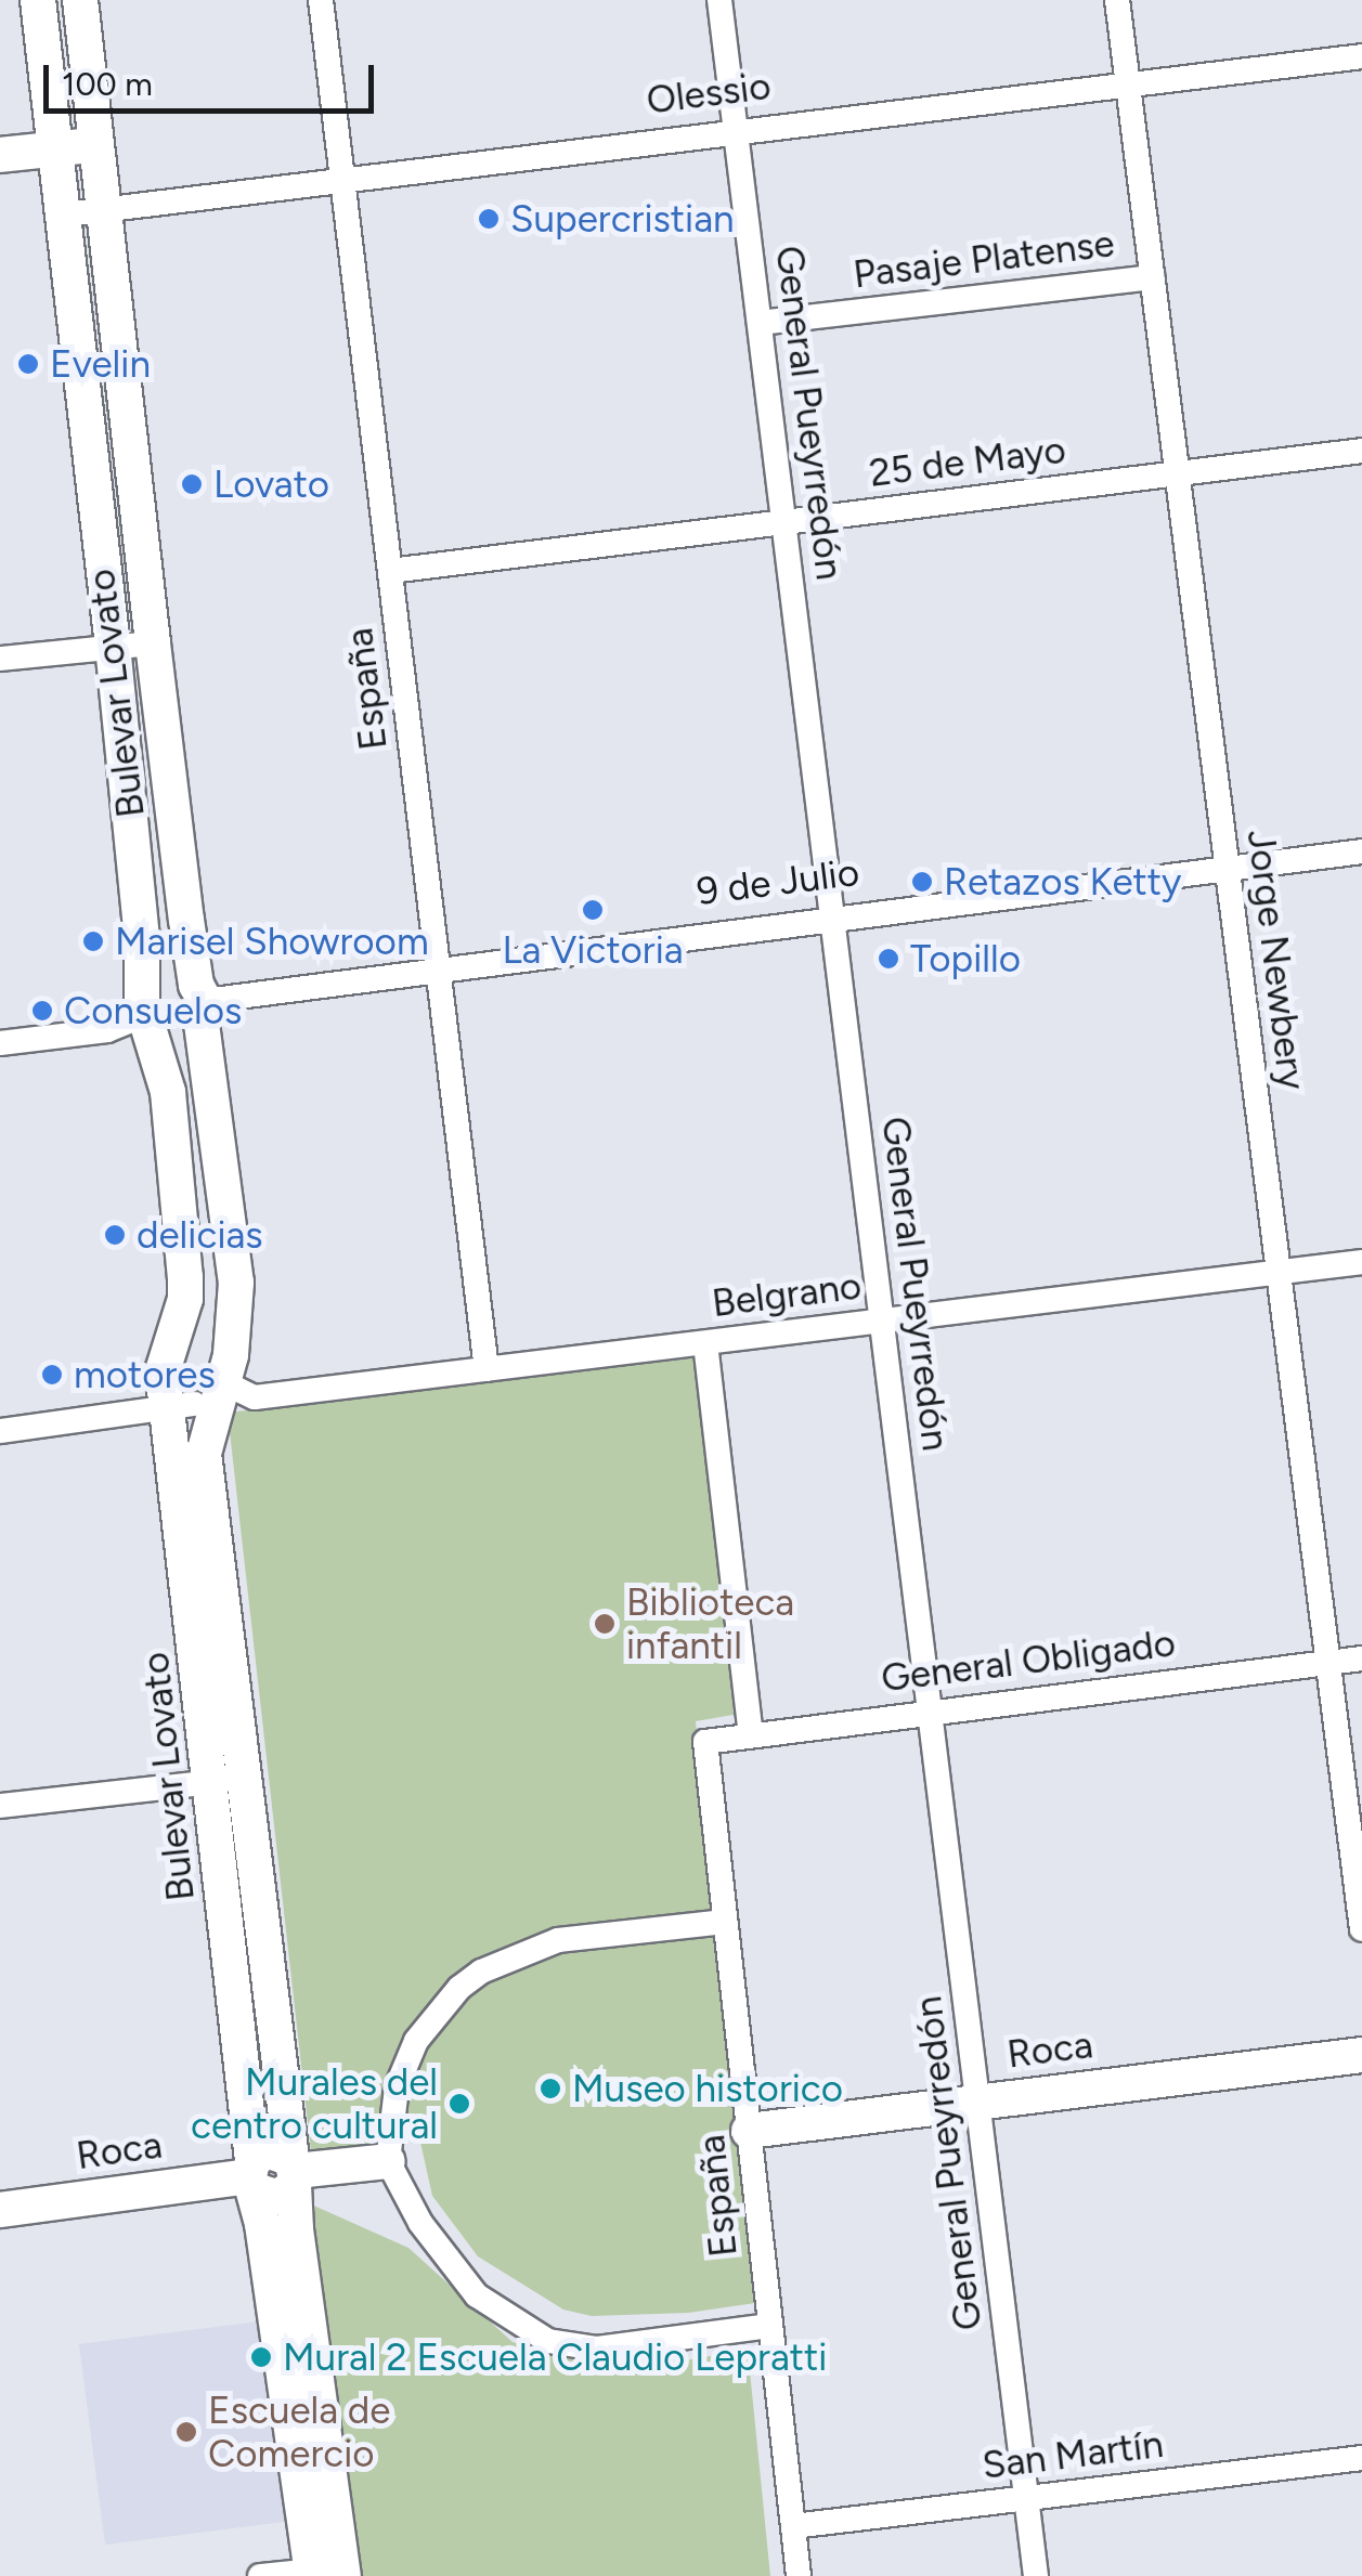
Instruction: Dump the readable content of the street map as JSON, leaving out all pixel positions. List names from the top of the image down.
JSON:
{
  "streets": {
    "main road": ["Bulevar Lovato", "9 de Julio", "Roca"],
    "street": [
      "Olessio",
      "Pasaje Platense",
      "General Pueyrredón",
      "25 de Mayo",
      "España",
      "Jorge Newbery",
      "Belgrano",
      "General Obligado",
      "San Martín"
    ]
  },
  "crossings": [
    ["Olessio", "General Pueyrredón"],
    ["Olessio", "España"],
    ["Olessio", "Bulevar Lovato"],
    ["Olessio", "Jorge Newbery"],
    ["Pasaje Platense", "General Pueyrredón"],
    ["Pasaje Platense", "Jorge Newbery"],
    ["General Pueyrredón", "25 de Mayo"],
    ["General Pueyrredón", "9 de Julio"],
    ["General Pueyrredón", "Belgrano"],
    ["General Pueyrredón", "General Obligado"],
    ["General Pueyrredón", "Roca"],
    ["General Pueyrredón", "San Martín"],
    ["25 de Mayo", "España"],
    ["25 de Mayo", "Jorge Newbery"],
    ["España", "9 de Julio"],
    ["España", "Belgrano"],
    ["España", "General Obligado"],
    ["España", "Roca"],
    ["España", "San Martín"],
    ["Bulevar Lovato", "9 de Julio"],
    ["Bulevar Lovato", "Belgrano"],
    ["Bulevar Lovato", "Roca"],
    ["9 de Julio", "Jorge Newbery"],
    ["Jorge Newbery", "Belgrano"],
    ["Jorge Newbery", "General Obligado"]
  ],
  "places": [
    "Supercristian",
    "Evelin",
    "Lovato",
    "Retazos Ketty",
    "La Victoria",
    "Marisel Showroom",
    "Topillo",
    "Consuelos",
    "delicias",
    "motores",
    "Biblioteca infantil",
    "Museo historico",
    "Murales del centro cultural",
    "Mural 2 Escuela Claudio Lepratti",
    "Escuela de Comercio"
  ],
  "scale_bar": "100 m"
}
